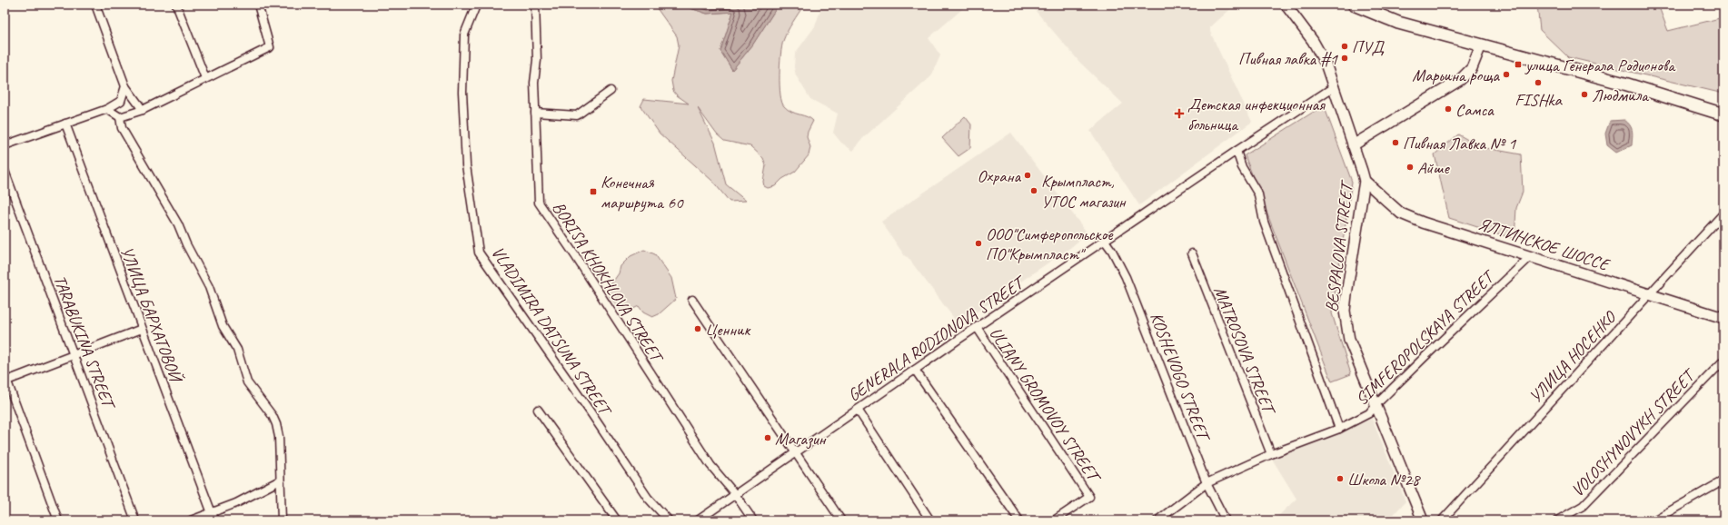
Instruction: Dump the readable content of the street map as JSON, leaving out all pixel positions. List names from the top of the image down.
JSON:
{
  "streets": {
    "main road": ["ЯЛТИНСКОЕ ШОССЕ", "BESPALOVA STREET"],
    "street": [
      "BORISA KHOKHLOVA STREET",
      "УЛИЦА БАРХАТОВОЙ",
      "VLADIMIRA DATSUNA STREET",
      "SIMFEROPOLSKAYA STREET",
      "GENERALA RODIONOVA STREET",
      "TARABUKINA STREET",
      "MATROSOVA STREET",
      "УЛИЦА НОСЕНКО",
      "KOSHEVOGO STREET",
      "ULIANY GROMOVOY STREET",
      "VOLOSHYNOVYKH STREET"
    ]
  },
  "crossings": [
    ["ЯЛТИНСКОЕ ШОССЕ", "BESPALOVA STREET"],
    ["ЯЛТИНСКОЕ ШОССЕ", "SIMFEROPOLSKAYA STREET"],
    ["ЯЛТИНСКОЕ ШОССЕ", "УЛИЦА НОСЕНКО"],
    ["BESPALOVA STREET", "SIMFEROPOLSKAYA STREET"],
    ["BESPALOVA STREET", "GENERALA RODIONOVA STREET"],
    ["BORISA KHOKHLOVA STREET", "GENERALA RODIONOVA STREET"],
    ["SIMFEROPOLSKAYA STREET", "MATROSOVA STREET"],
    ["SIMFEROPOLSKAYA STREET", "KOSHEVOGO STREET"],
    ["GENERALA RODIONOVA STREET", "KOSHEVOGO STREET"],
    ["GENERALA RODIONOVA STREET", "ULIANY GROMOVOY STREET"]
  ],
  "places": {
    "other": [
      "ПУД",
      "Пивная лавка #1",
      "Марьина роща",
      "FISHka",
      "Людмила",
      "Самса",
      "Пивная Лавка № 1",
      "Айше",
      "Охрана",
      "Крымпласт, УТОС магазин",
      "ООО\"Симферопольское ПО\"Крымпласт\"",
      "Ценник",
      "Магазин",
      "Школа №28"
    ],
    "transit": ["улица Генерала Родионова", "Конечная маршрута 60"],
    "health": ["Детская инфекционная больница"]
  }
}
